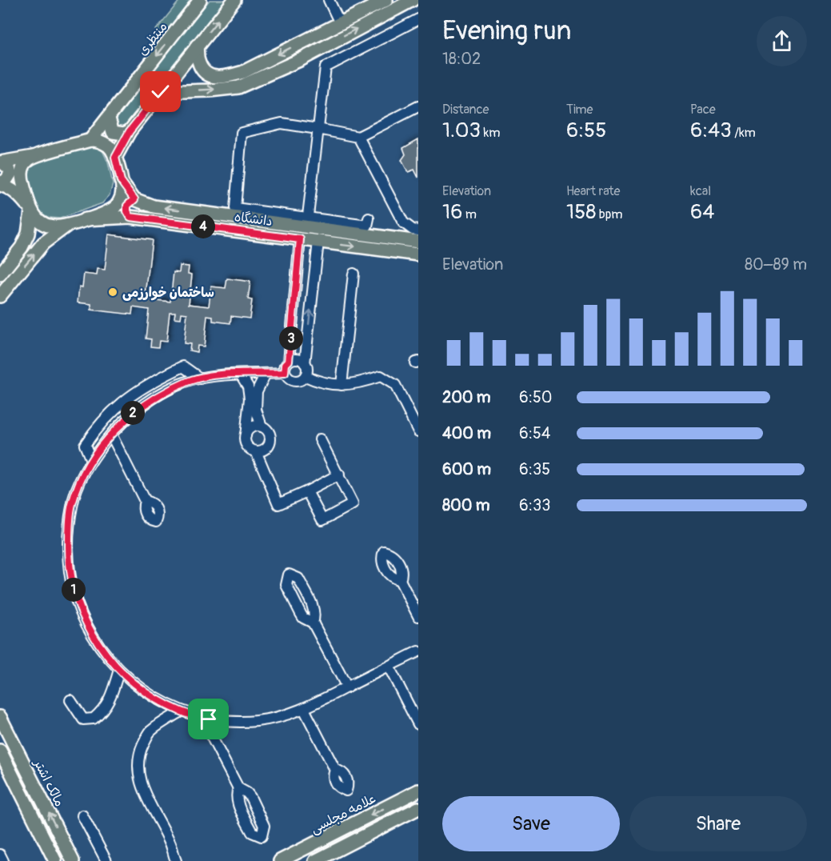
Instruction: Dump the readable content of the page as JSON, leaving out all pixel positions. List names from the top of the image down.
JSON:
{
  "streets": {
    "main road": [
      "منتظری",
      "دانشگاه",
      "مالک اشتر",
      "علامه مجلسی"
    ]
  },
  "crossings": [
    ["منتظری", "دانشگاه"]
  ],
  "places": ["ساختمان خوارزمی"],
  "page": {
    "heading": ["Evening run", "18:02"],
    "stats": [
      ["Distance", "1.03 km"],
      ["Time", "6:55"],
      ["Pace", "6:43 /km"],
      ["Elevation", "16 m"],
      ["Heart rate", "158 bpm"],
      ["kcal", "64"]
    ],
    "pins": [
      "4",
      "3",
      "2",
      "1"
    ],
    "chart": ["Elevation", "80–89 m"],
    "list": [
      {
        "name": "200 m",
        "note": "6:50"
      },
      {
        "name": "400 m",
        "note": "6:54"
      },
      {
        "name": "600 m",
        "note": "6:35"
      },
      {
        "name": "800 m",
        "note": "6:33"
      }
    ],
    "buttons": ["Save", "Share"]
  }
}
